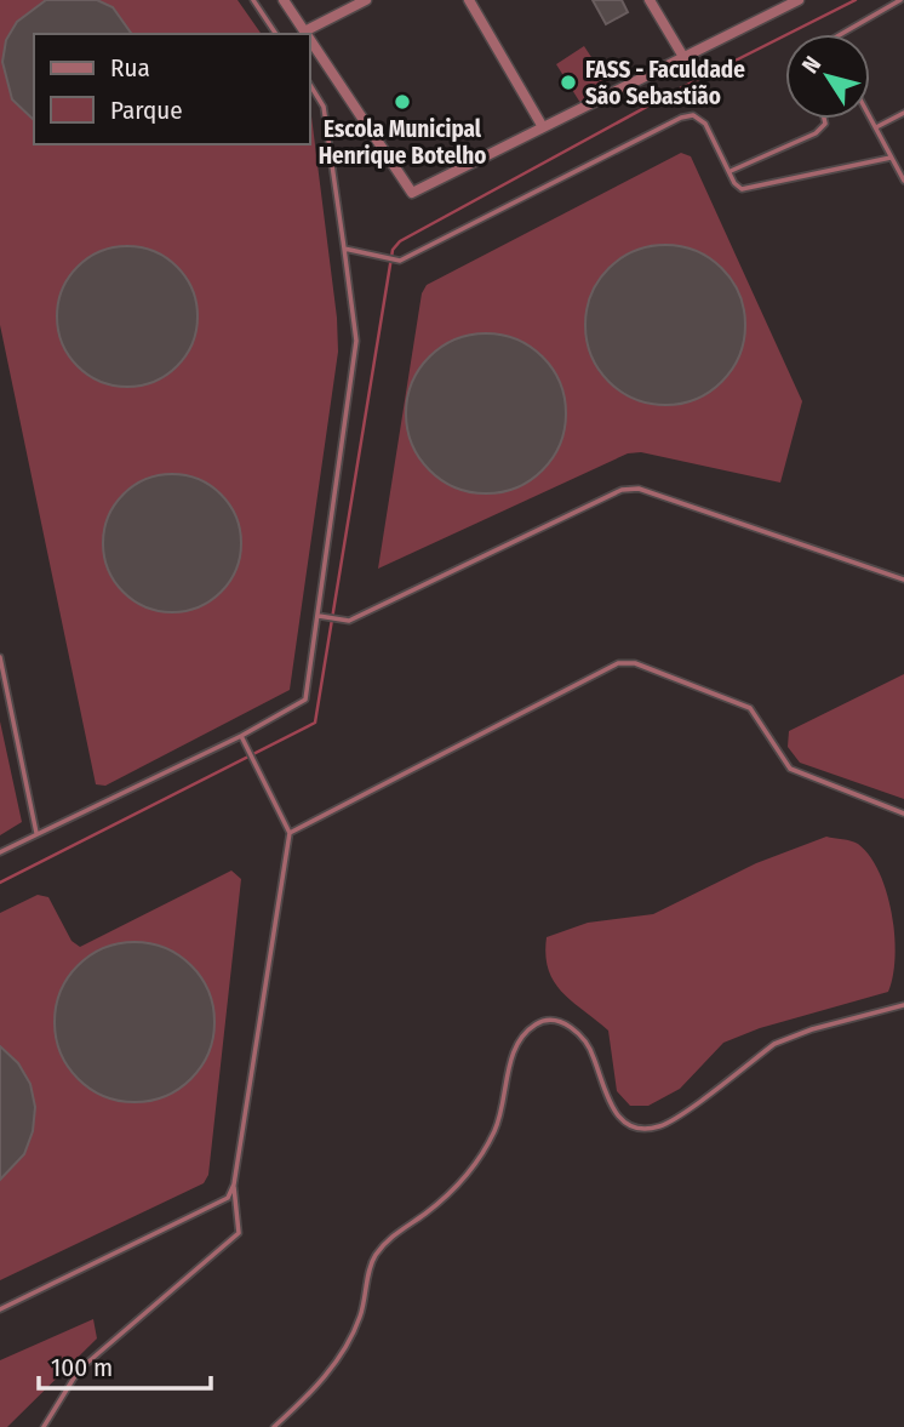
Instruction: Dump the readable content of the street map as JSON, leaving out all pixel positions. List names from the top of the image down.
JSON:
{
  "places": ["FASS - Faculdade São Sebastião", "Escola Municipal Henrique Botelho"],
  "legend": ["Rua", "Parque"],
  "scale_bar": "100 m",
  "north": "top left"
}
